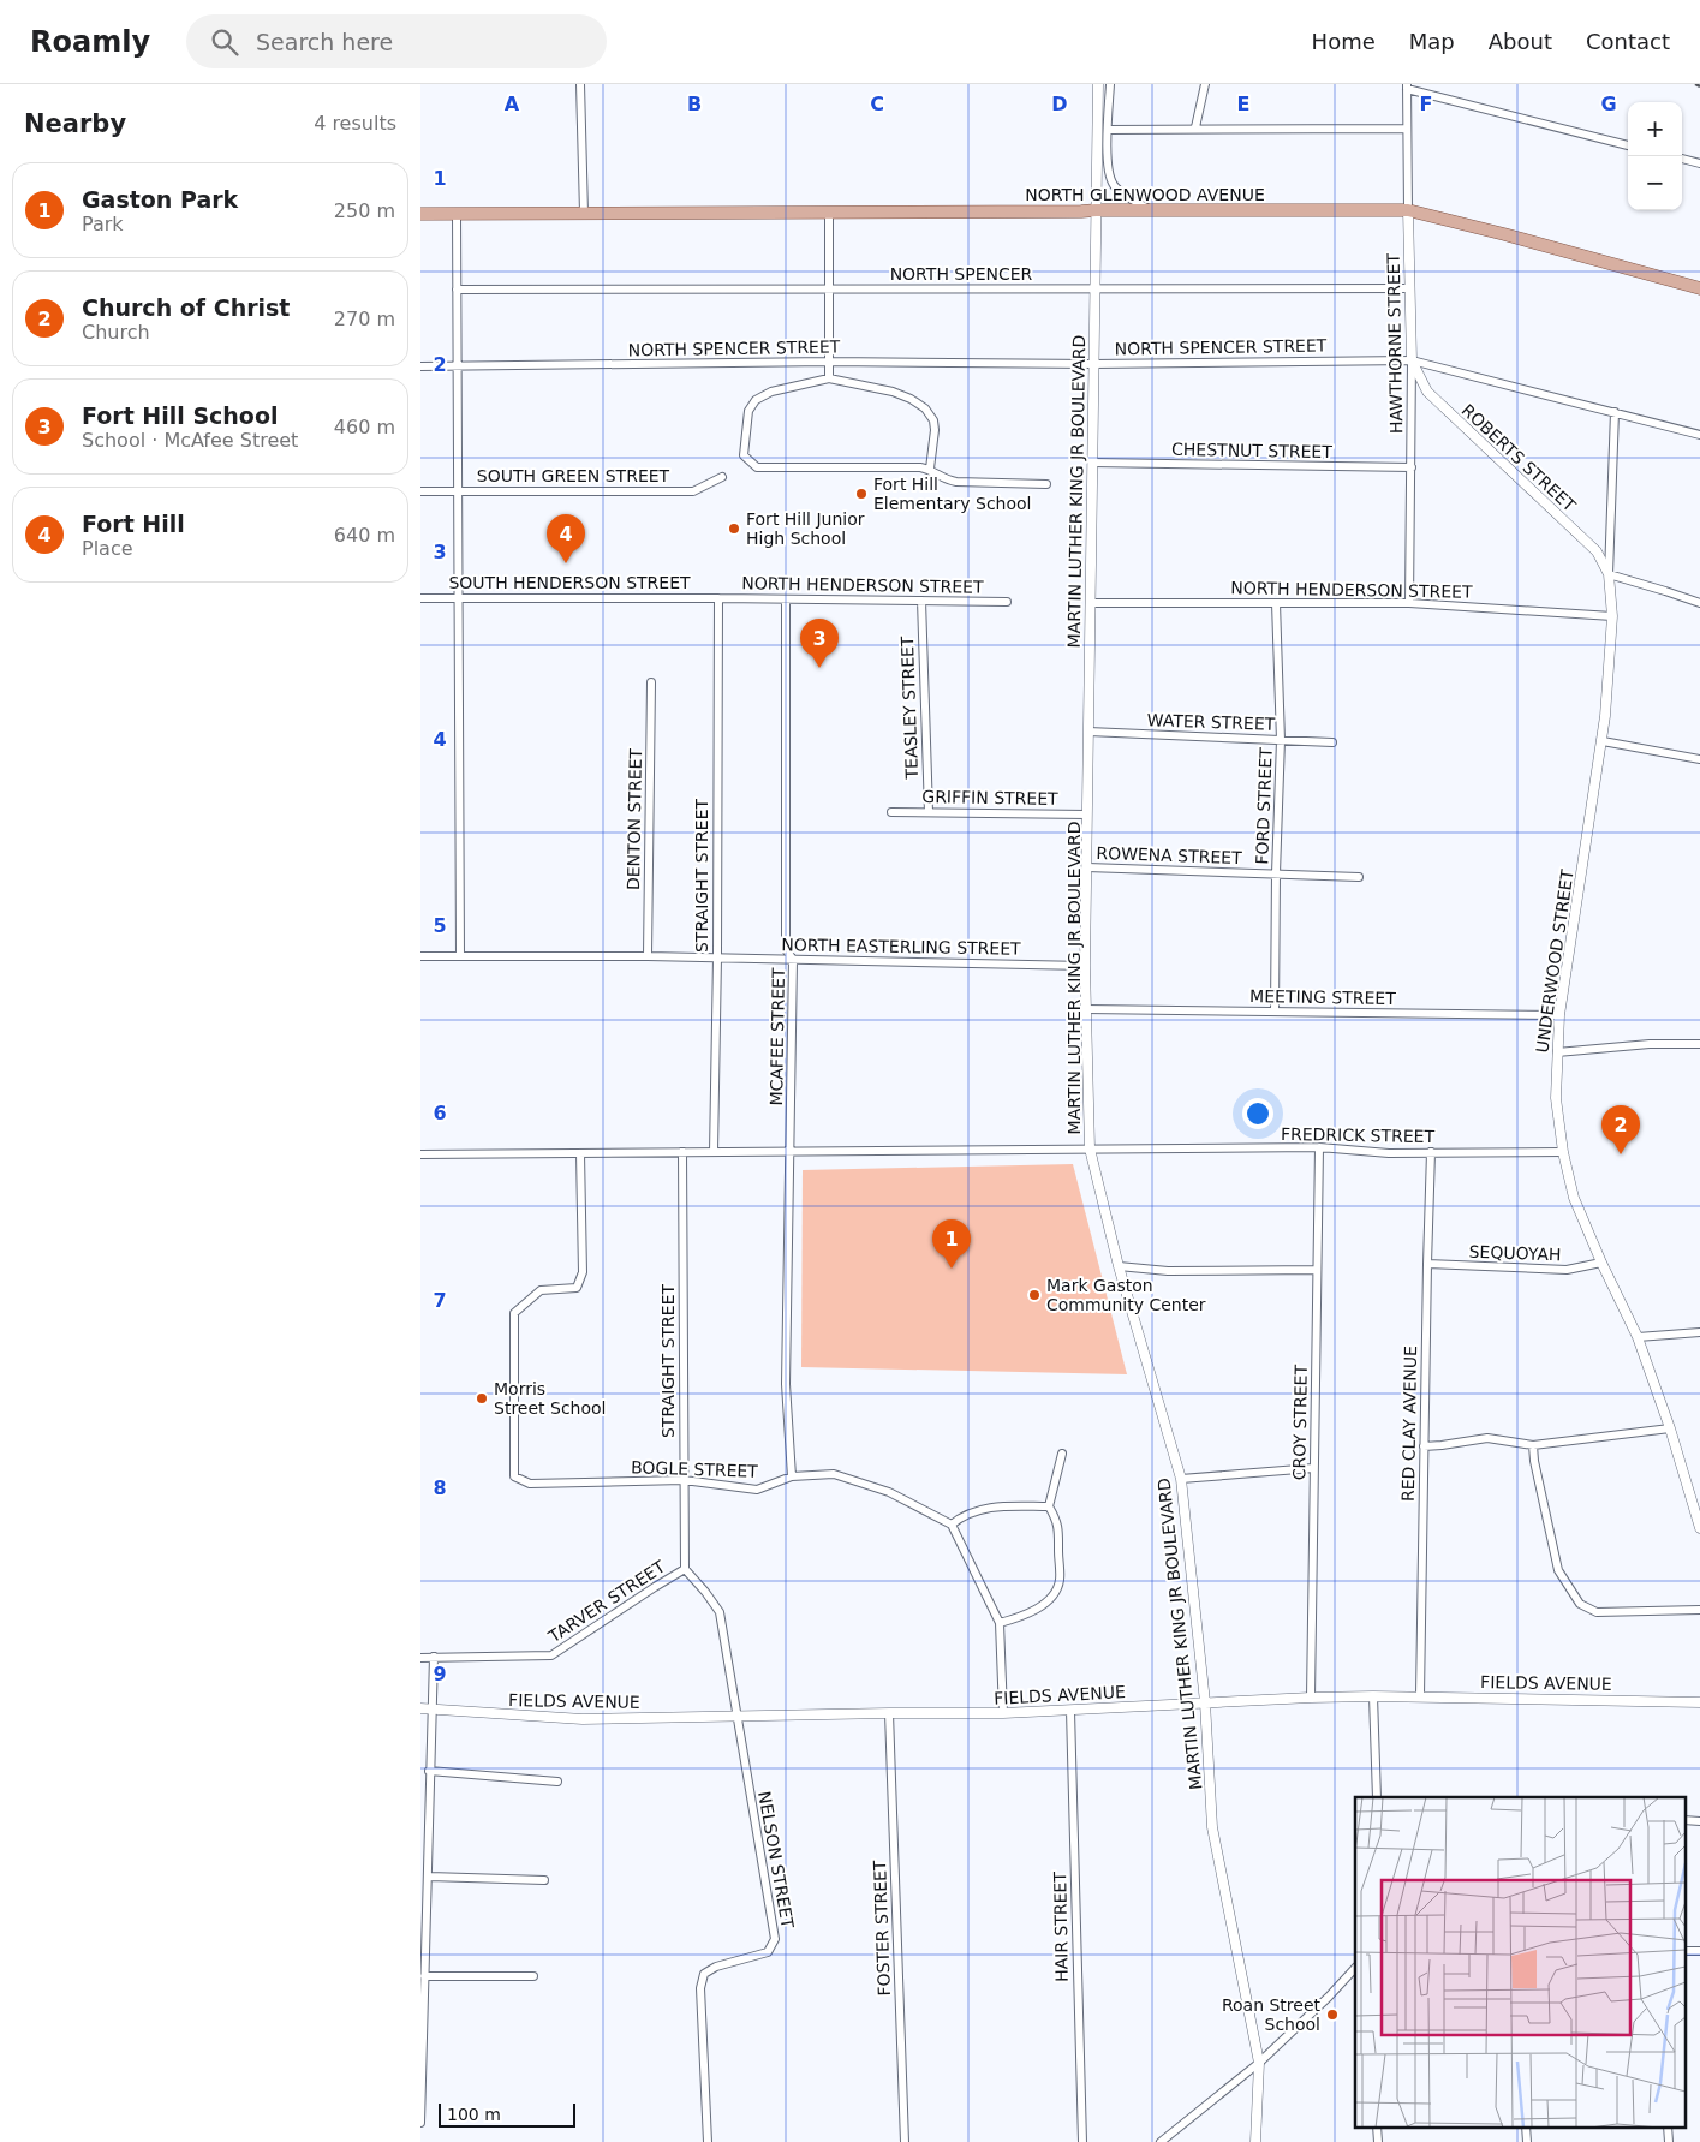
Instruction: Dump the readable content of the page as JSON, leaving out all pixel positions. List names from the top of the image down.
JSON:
{
  "streets": {
    "main road": ["NORTH GLENWOOD AVENUE"],
    "street": [
      "NORTH SPENCER",
      "HAWTHORNE STREET",
      "NORTH SPENCER STREET",
      "CHESTNUT STREET",
      "ROBERTS STREET",
      "SOUTH GREEN STREET",
      "MARTIN LUTHER KING JR BOULEVARD",
      "SOUTH HENDERSON STREET",
      "NORTH HENDERSON STREET",
      "TEASLEY STREET",
      "WATER STREET",
      "GRIFFIN STREET",
      "FORD STREET",
      "DENTON STREET",
      "ROWENA STREET",
      "STRAIGHT STREET",
      "NORTH EASTERLING STREET",
      "UNDERWOOD STREET",
      "MEETING STREET",
      "MCAFEE STREET",
      "FREDRICK STREET",
      "SEQUOYAH",
      "CROY STREET",
      "RED CLAY AVENUE",
      "BOGLE STREET",
      "TARVER STREET",
      "FIELDS AVENUE",
      "NELSON STREET",
      "HAIR STREET",
      "FOSTER STREET"
    ]
  },
  "crossings": [
    ["NORTH GLENWOOD AVENUE", "HAWTHORNE STREET"],
    ["NORTH GLENWOOD AVENUE", "MARTIN LUTHER KING JR BOULEVARD"],
    ["NORTH SPENCER", "HAWTHORNE STREET"],
    ["NORTH SPENCER", "MARTIN LUTHER KING JR BOULEVARD"],
    ["HAWTHORNE STREET", "NORTH SPENCER STREET"],
    ["HAWTHORNE STREET", "CHESTNUT STREET"],
    ["HAWTHORNE STREET", "ROBERTS STREET"],
    ["HAWTHORNE STREET", "NORTH HENDERSON STREET"],
    ["NORTH SPENCER STREET", "ROBERTS STREET"],
    ["NORTH SPENCER STREET", "MARTIN LUTHER KING JR BOULEVARD"],
    ["NORTH SPENCER STREET", "UNDERWOOD STREET"],
    ["CHESTNUT STREET", "MARTIN LUTHER KING JR BOULEVARD"],
    ["ROBERTS STREET", "UNDERWOOD STREET"],
    ["MARTIN LUTHER KING JR BOULEVARD", "NORTH HENDERSON STREET"],
    ["MARTIN LUTHER KING JR BOULEVARD", "WATER STREET"],
    ["MARTIN LUTHER KING JR BOULEVARD", "GRIFFIN STREET"],
    ["MARTIN LUTHER KING JR BOULEVARD", "ROWENA STREET"],
    ["MARTIN LUTHER KING JR BOULEVARD", "NORTH EASTERLING STREET"],
    ["MARTIN LUTHER KING JR BOULEVARD", "MEETING STREET"],
    ["MARTIN LUTHER KING JR BOULEVARD", "FREDRICK STREET"],
    ["MARTIN LUTHER KING JR BOULEVARD", "FIELDS AVENUE"],
    ["SOUTH HENDERSON STREET", "NORTH HENDERSON STREET"],
    ["SOUTH HENDERSON STREET", "STRAIGHT STREET"],
    ["NORTH HENDERSON STREET", "TEASLEY STREET"],
    ["NORTH HENDERSON STREET", "FORD STREET"],
    ["NORTH HENDERSON STREET", "STRAIGHT STREET"],
    ["NORTH HENDERSON STREET", "UNDERWOOD STREET"],
    ["NORTH HENDERSON STREET", "MCAFEE STREET"],
    ["TEASLEY STREET", "GRIFFIN STREET"],
    ["WATER STREET", "FORD STREET"],
    ["FORD STREET", "ROWENA STREET"],
    ["FORD STREET", "MEETING STREET"],
    ["DENTON STREET", "NORTH EASTERLING STREET"],
    ["STRAIGHT STREET", "NORTH EASTERLING STREET"],
    ["STRAIGHT STREET", "FREDRICK STREET"],
    ["STRAIGHT STREET", "BOGLE STREET"],
    ["STRAIGHT STREET", "TARVER STREET"],
    ["NORTH EASTERLING STREET", "MCAFEE STREET"],
    ["UNDERWOOD STREET", "MEETING STREET"],
    ["UNDERWOOD STREET", "FREDRICK STREET"],
    ["UNDERWOOD STREET", "SEQUOYAH"],
    ["MCAFEE STREET", "FREDRICK STREET"],
    ["MCAFEE STREET", "BOGLE STREET"],
    ["FREDRICK STREET", "CROY STREET"],
    ["FREDRICK STREET", "RED CLAY AVENUE"],
    ["FREDRICK STREET", "BOGLE STREET"],
    ["SEQUOYAH", "RED CLAY AVENUE"],
    ["CROY STREET", "FIELDS AVENUE"],
    ["RED CLAY AVENUE", "FIELDS AVENUE"],
    ["TARVER STREET", "FIELDS AVENUE"],
    ["TARVER STREET", "NELSON STREET"],
    ["FIELDS AVENUE", "NELSON STREET"],
    ["FIELDS AVENUE", "HAIR STREET"],
    ["FIELDS AVENUE", "FOSTER STREET"]
  ],
  "places": [
    "Fort Hill Elementary School",
    "Fort Hill Junior High School",
    "Mark Gaston Community Center",
    "Morris Street School",
    "Roan Street School"
  ],
  "scale_bar": "100 m",
  "page": {
    "header": "Roamly",
    "search": "Search here",
    "nav": [
      "Home",
      "Map",
      "About",
      "Contact"
    ],
    "heading": ["Nearby", "4 results"],
    "map_buttons": ["+", "−"],
    "list": [
      {
        "mark": "1",
        "name": "Gaston Park",
        "note": "Park",
        "value": "250 m"
      },
      {
        "mark": "2",
        "name": "Church of Christ",
        "note": "Church",
        "value": "270 m"
      },
      {
        "mark": "3",
        "name": "Fort Hill School",
        "note": "School · McAfee Street",
        "value": "460 m"
      },
      {
        "mark": "4",
        "name": "Fort Hill",
        "note": "Place",
        "value": "640 m"
      }
    ],
    "pins": [
      "4",
      "3",
      "2",
      "1"
    ],
    "scale": "100 m"
  },
  "grid": {
    "columns": [
      "A",
      "B",
      "C",
      "D",
      "E",
      "F",
      "G"
    ],
    "rows": [
      "1",
      "2",
      "3",
      "4",
      "5",
      "6",
      "7",
      "8",
      "9"
    ]
  }
}
